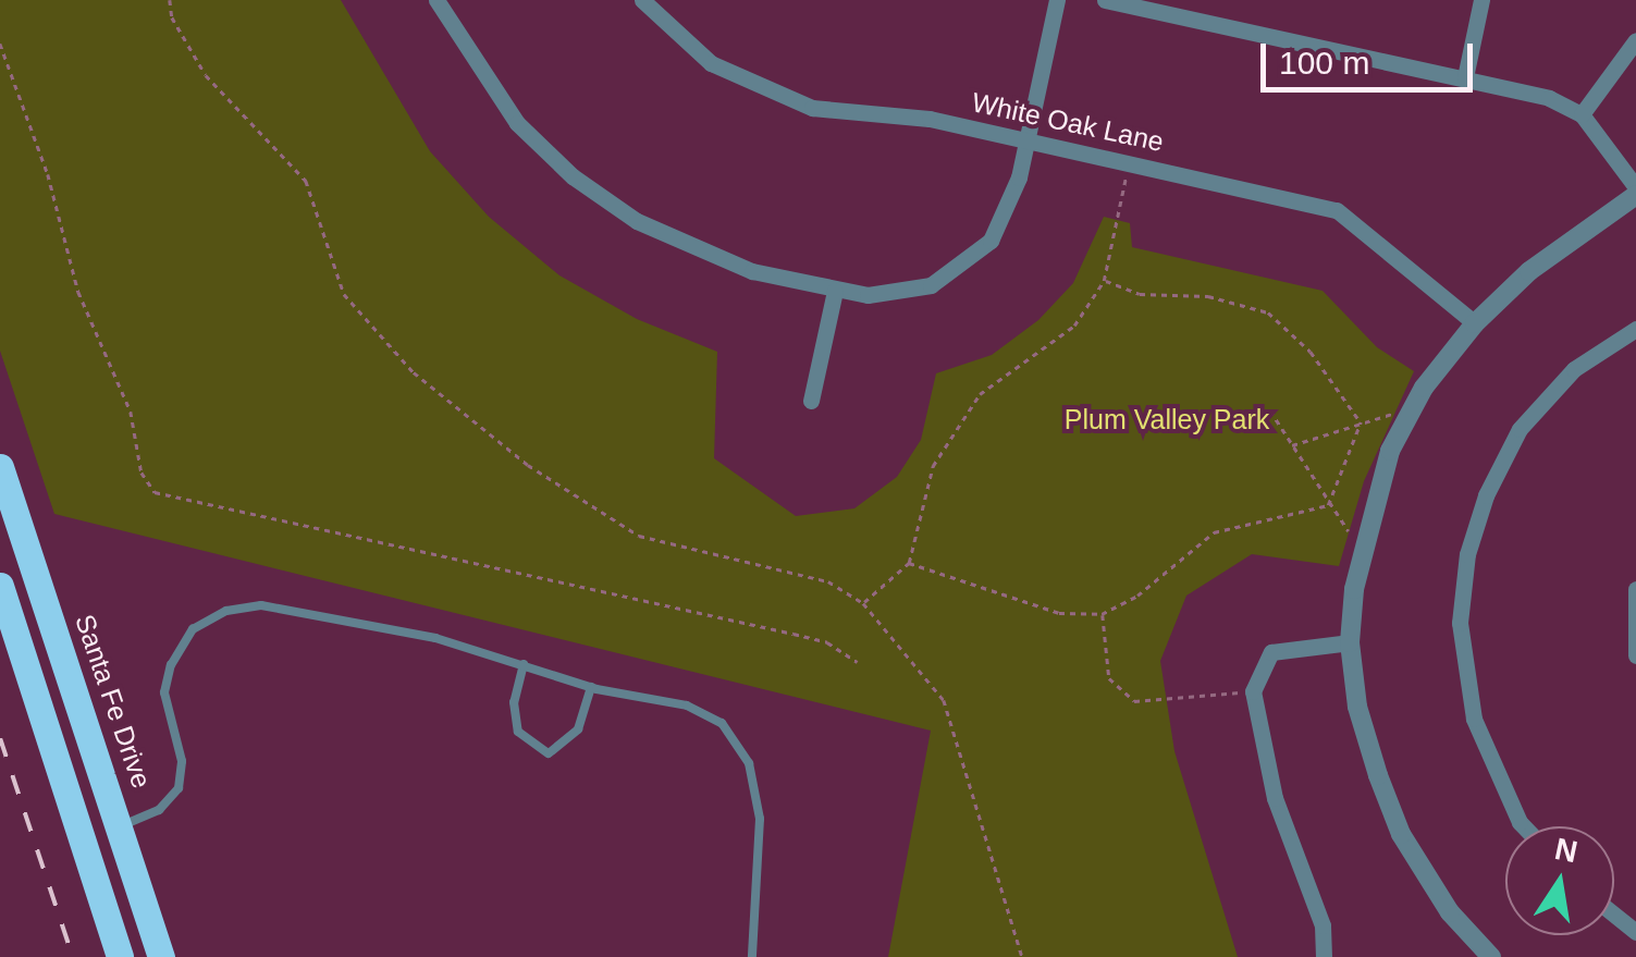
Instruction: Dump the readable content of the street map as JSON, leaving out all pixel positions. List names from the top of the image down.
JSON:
{
  "streets": {
    "highway": ["Santa Fe Drive"],
    "street": ["White Oak Lane"]
  },
  "parks": ["Plum Valley Park"],
  "scale_bar": "100 m",
  "north": "top"
}
